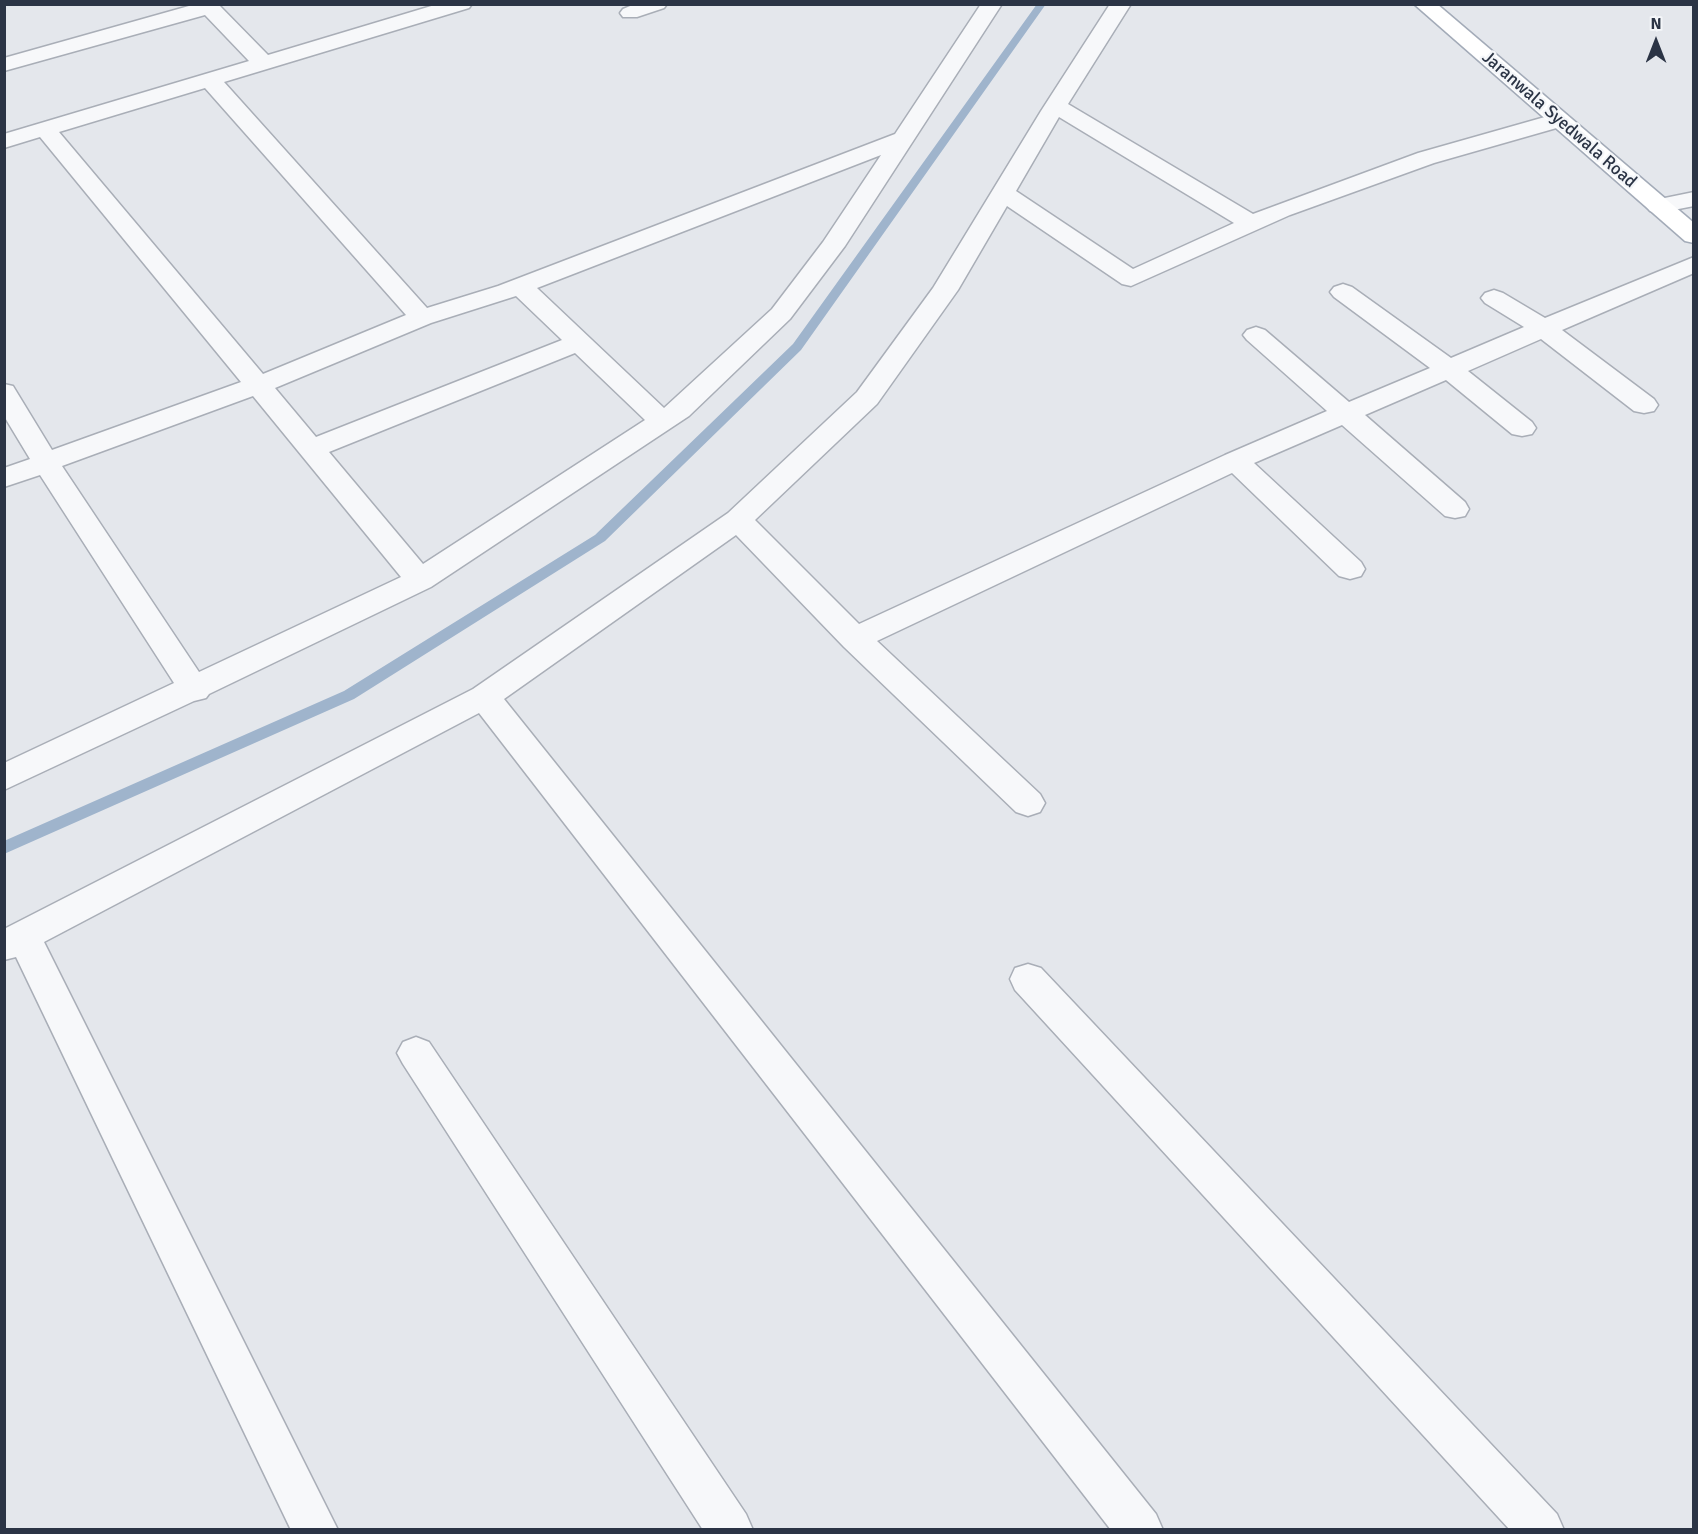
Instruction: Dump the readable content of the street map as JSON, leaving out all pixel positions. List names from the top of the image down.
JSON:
{
  "streets": {
    "main road": ["Jaranwala Syedwala Road"]
  },
  "north": "top"
}
